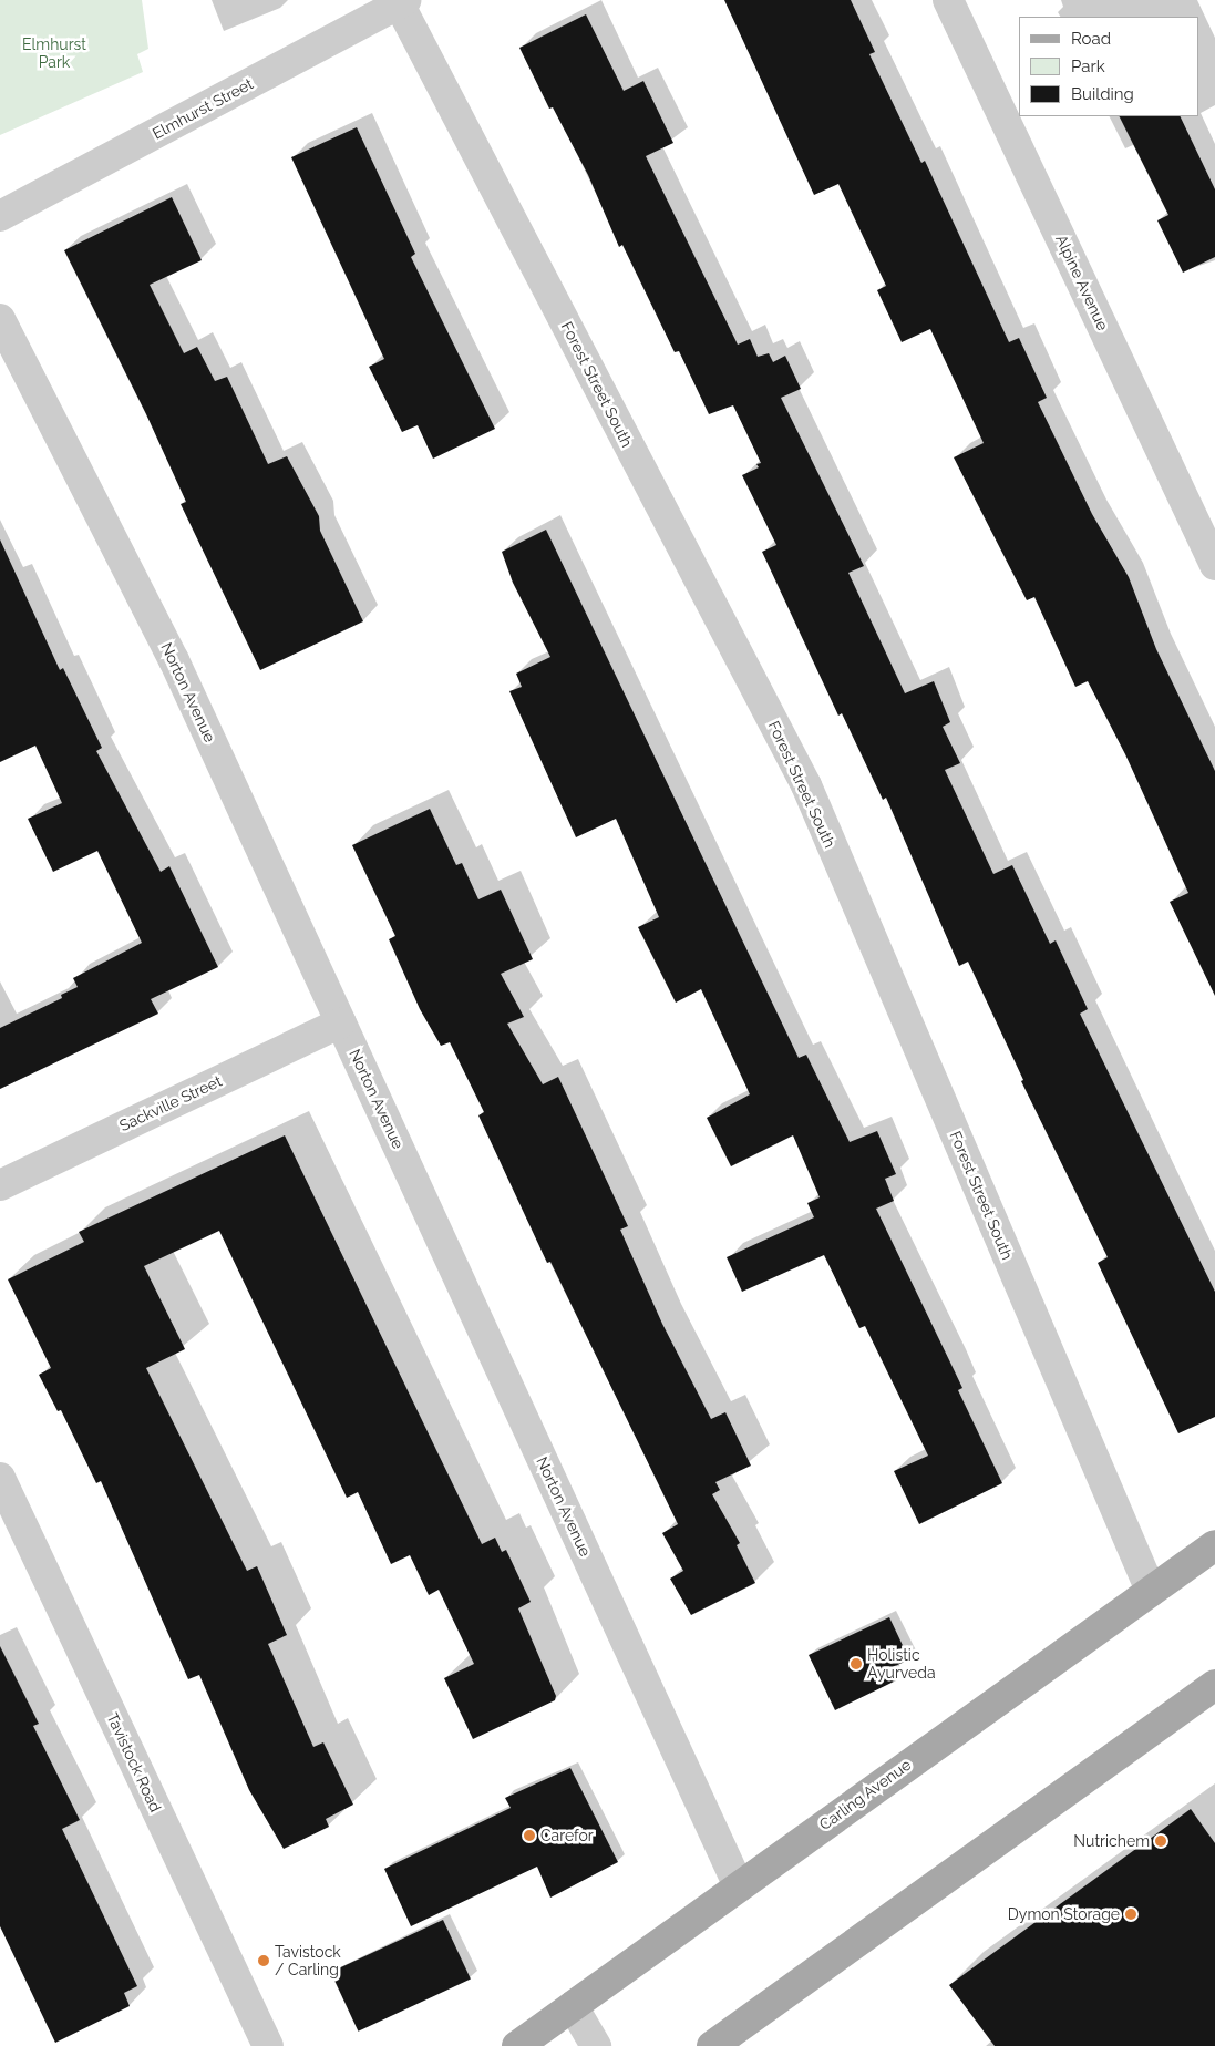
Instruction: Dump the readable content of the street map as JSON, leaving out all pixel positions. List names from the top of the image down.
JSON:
{
  "streets": {
    "main road": ["Carling Avenue"],
    "street": [
      "Elmhurst Street",
      "Alpine Avenue",
      "Forest Street South",
      "Norton Avenue",
      "Sackville Street",
      "Tavistock Road"
    ]
  },
  "crossings": [
    ["Elmhurst Street", "Forest Street South"],
    ["Forest Street South", "Carling Avenue"],
    ["Norton Avenue", "Sackville Street"],
    ["Norton Avenue", "Carling Avenue"]
  ],
  "parks": ["Elmhurst Park"],
  "places": [
    "Holistic Ayurveda",
    "Carefor",
    "Nutrichem",
    "Dymon Storage",
    "Tavistock / Carling"
  ],
  "legend": ["Road", "Park", "Building"]
}
